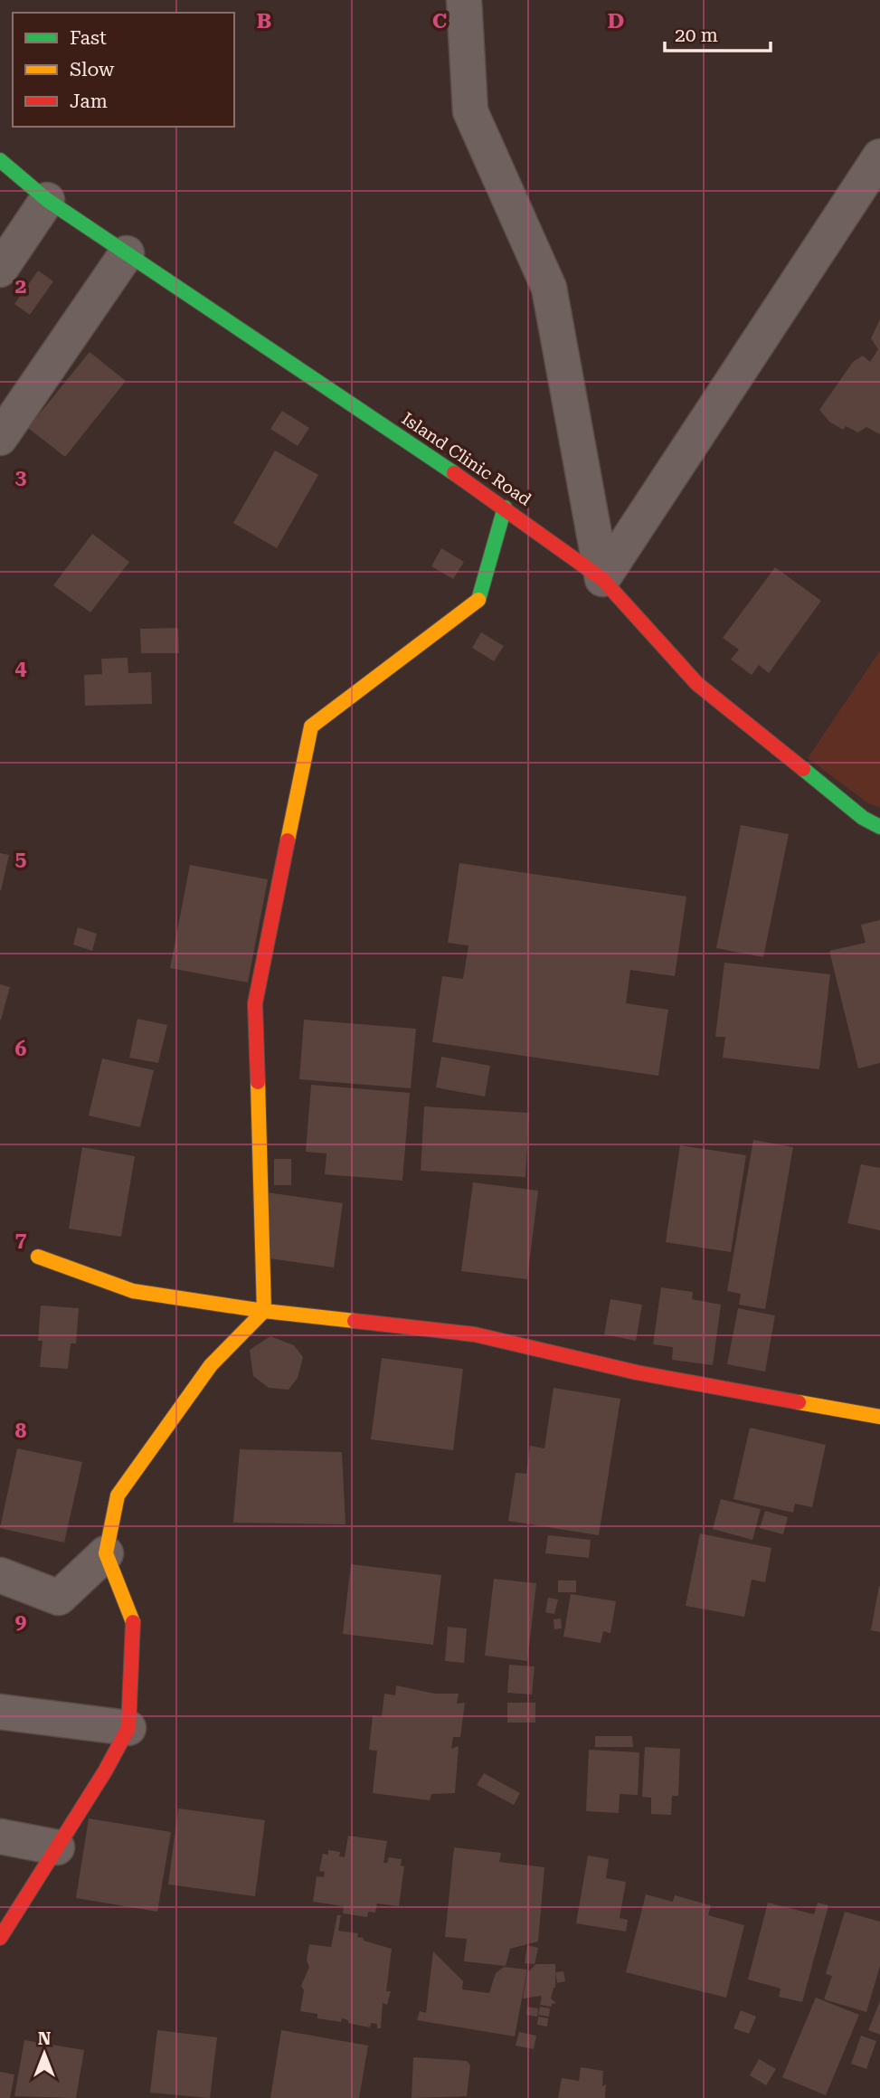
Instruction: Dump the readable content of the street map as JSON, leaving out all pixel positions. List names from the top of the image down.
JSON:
{
  "streets": {
    "street": ["Island Clinic Road"]
  },
  "legend": ["Fast", "Slow", "Jam"],
  "scale_bar": "20 m",
  "north": "top",
  "grid": {
    "columns": ["B", "C", "D"],
    "rows": [
      "2",
      "3",
      "4",
      "5",
      "6",
      "7",
      "8",
      "9"
    ]
  }
}
